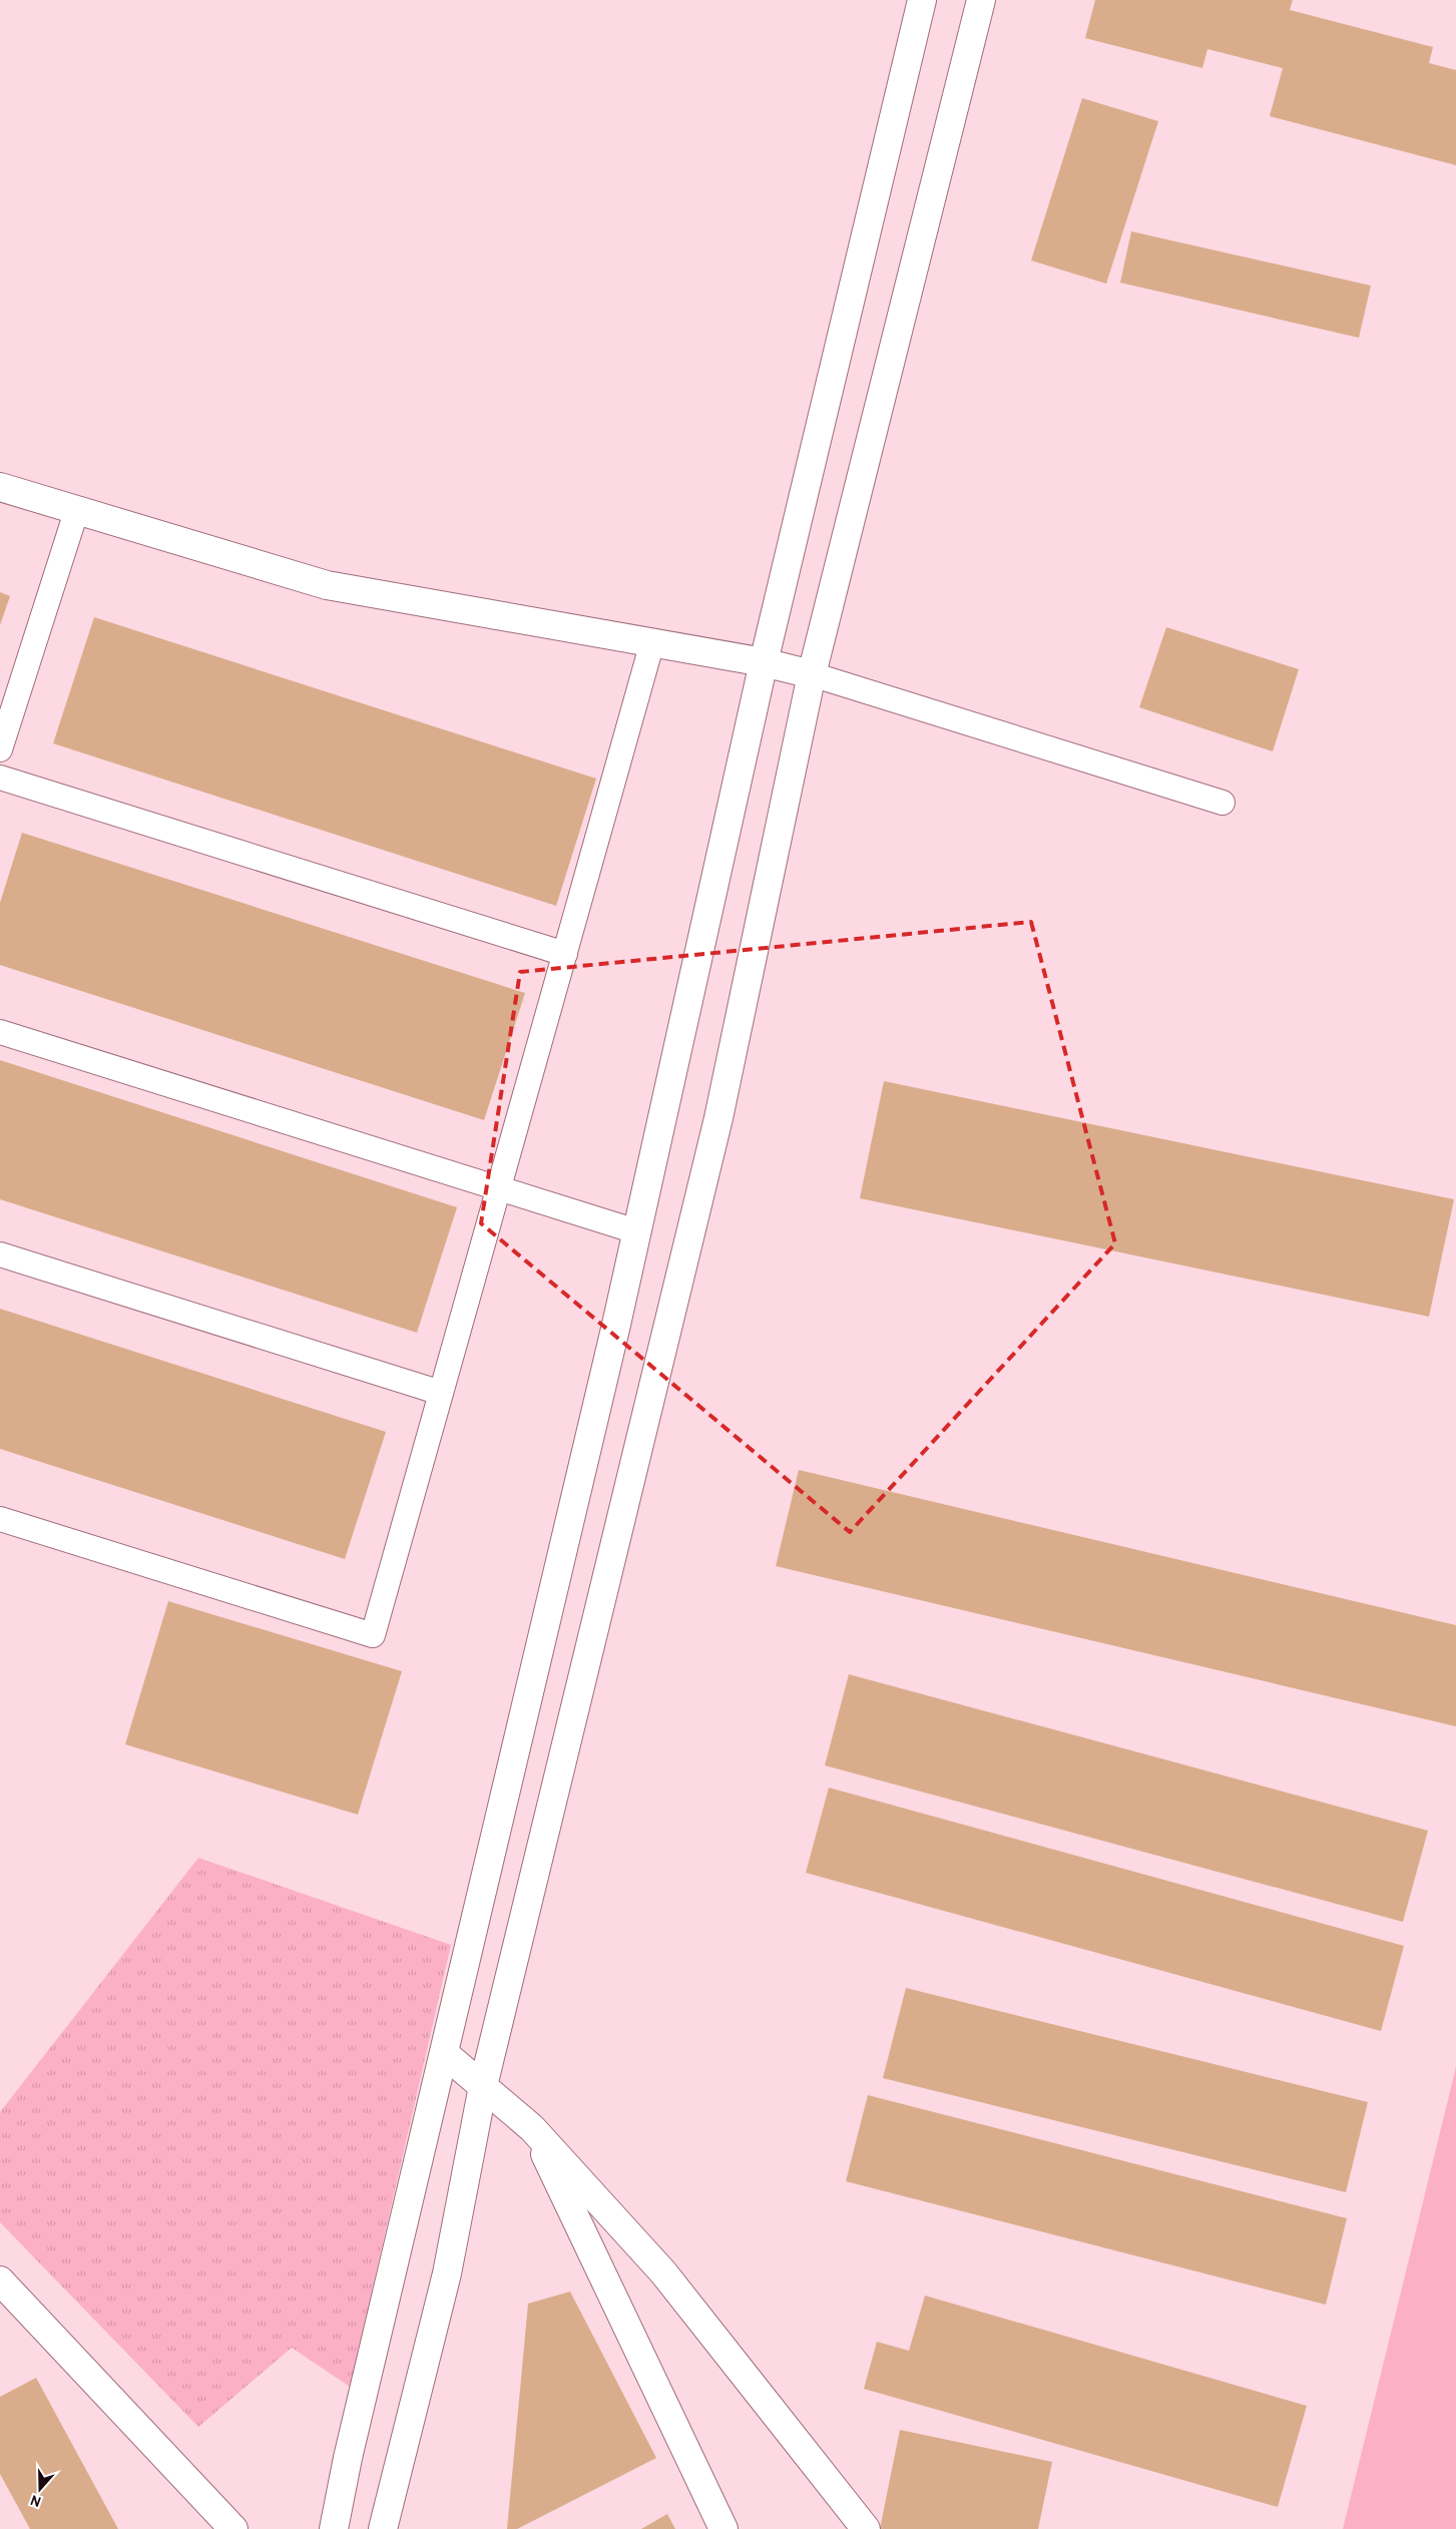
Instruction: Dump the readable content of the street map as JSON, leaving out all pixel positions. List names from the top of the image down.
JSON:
{
  "north": "bottom"
}
